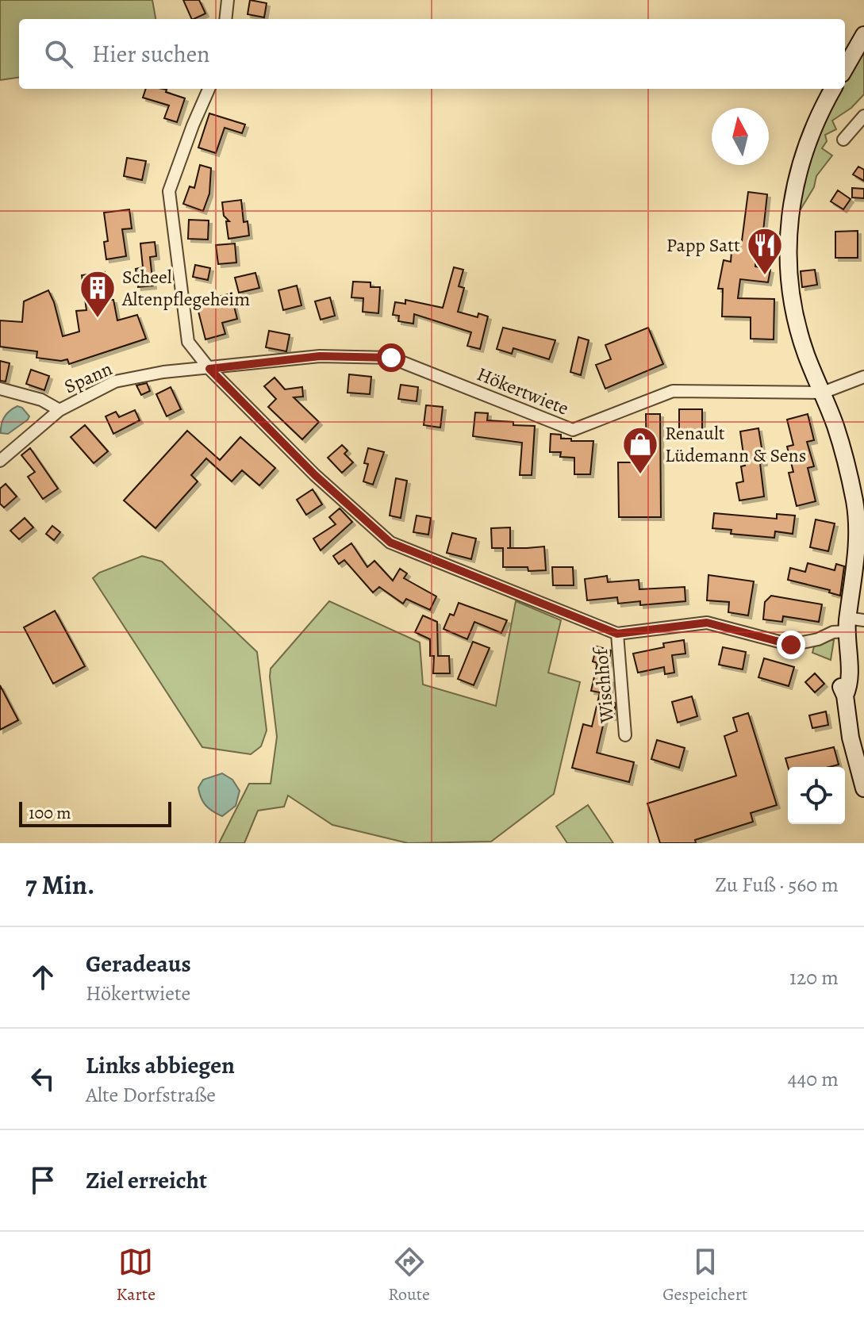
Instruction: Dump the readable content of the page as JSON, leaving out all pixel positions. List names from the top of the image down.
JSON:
{
  "streets": {
    "street": ["Spann", "Hökertwiete", "Wischhof"]
  },
  "crossings": [
    ["Spann", "Hökertwiete"]
  ],
  "places": {
    "restaurant": ["Papp Satt"],
    "building": ["Scheel Altenpflegeheim"],
    "shop": ["Renault Lüdemann & Sens"]
  },
  "scale_bar": "100 m",
  "north": "top",
  "page": {
    "search": "Hier suchen",
    "scale": "100 m",
    "heading": ["7 Min.", "Zu Fuß · 560 m"],
    "list": [
      ["Geradeaus", "Hökertwiete", "120 m"],
      ["Links abbiegen", "Alte Dorfstraße", "440 m"],
      "Ziel erreicht"
    ],
    "nav": ["Karte", "Route", "Gespeichert"]
  }
}
